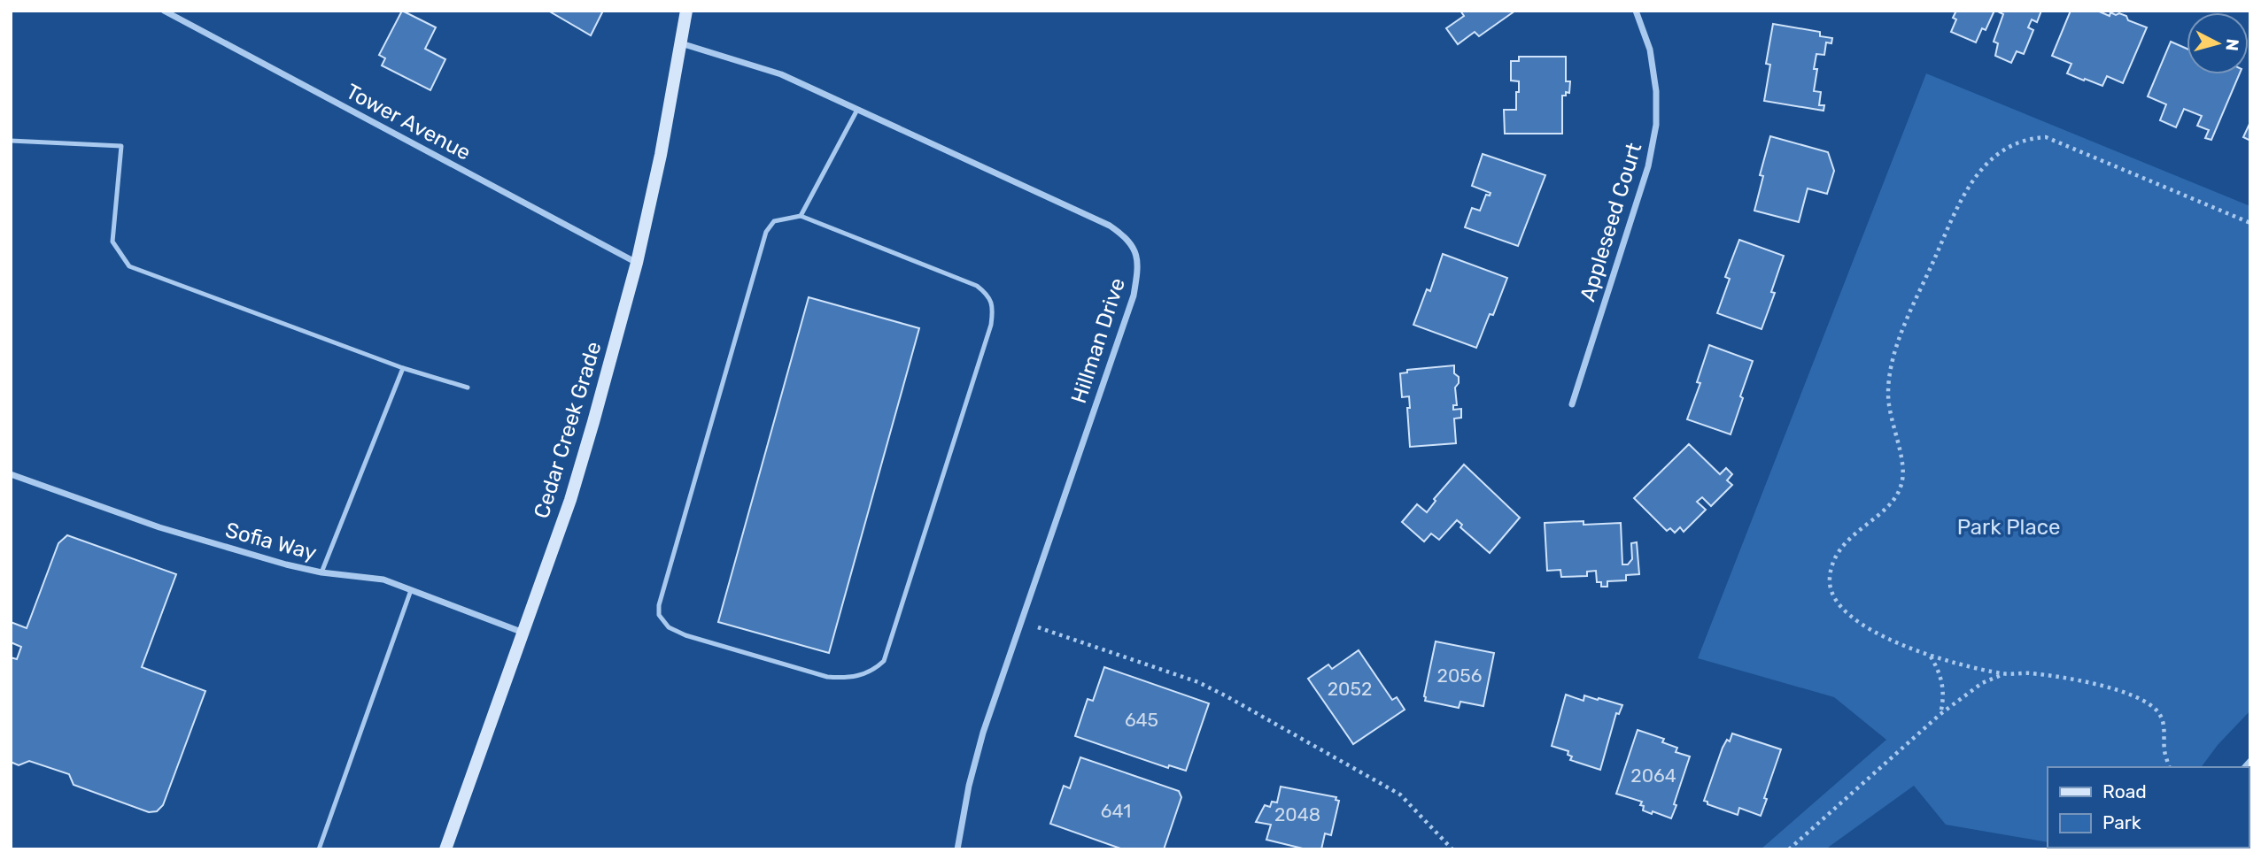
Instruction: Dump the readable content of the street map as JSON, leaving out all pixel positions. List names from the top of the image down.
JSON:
{
  "streets": {
    "main road": ["Cedar Creek Grade"],
    "street": [
      "Tower Avenue",
      "Appleseed Court",
      "Hillman Drive",
      "Sofia Way"
    ]
  },
  "crossings": [
    ["Tower Avenue", "Cedar Creek Grade"],
    ["Hillman Drive", "Cedar Creek Grade"],
    ["Cedar Creek Grade", "Sofia Way"]
  ],
  "parks": ["Park Place"],
  "house_numbers": [
    "2056",
    "2052",
    "645",
    "2064",
    "641",
    "2048"
  ],
  "legend": ["Road", "Park"],
  "north": "right"
}
